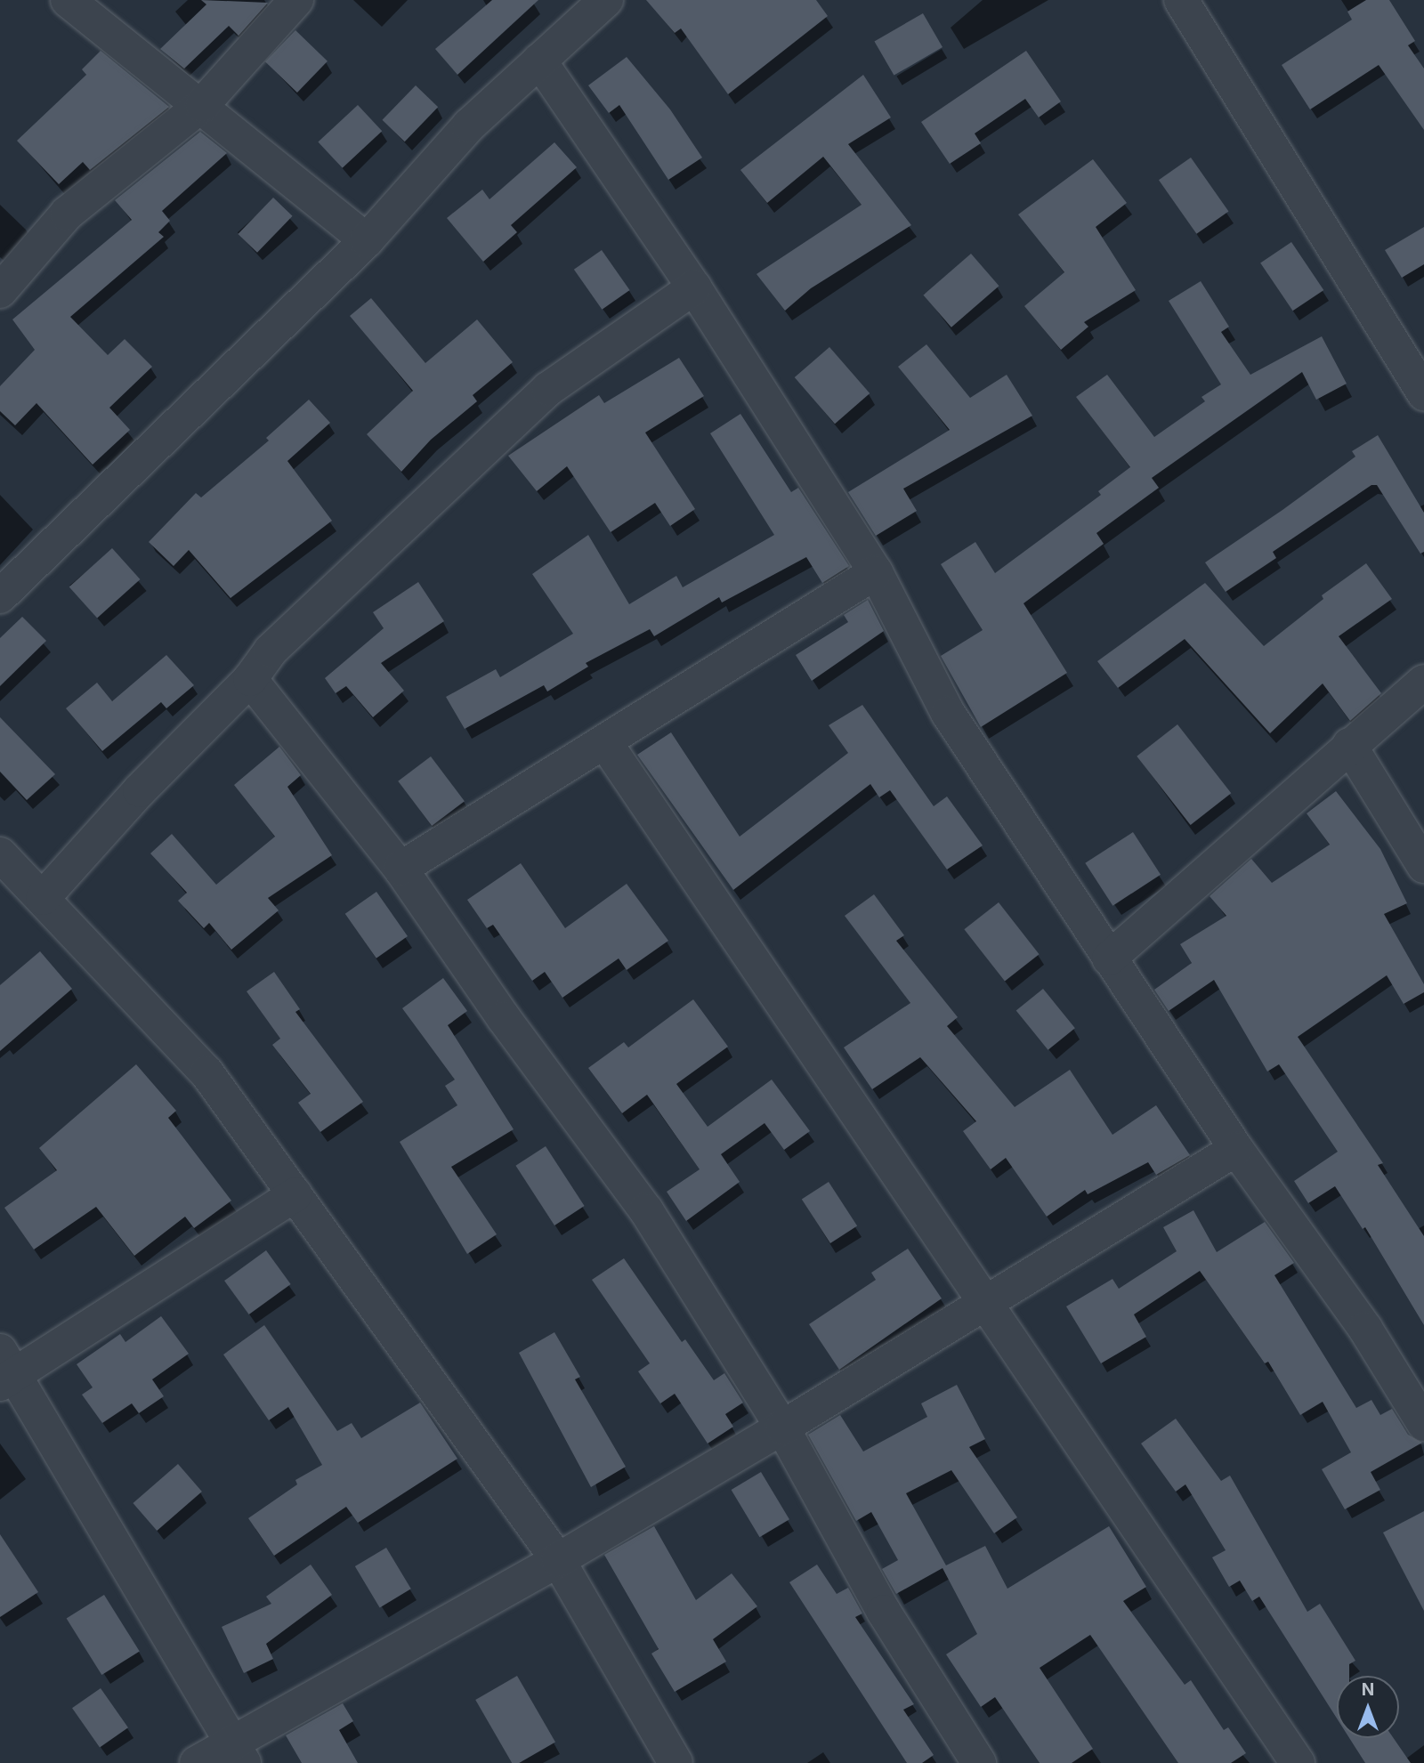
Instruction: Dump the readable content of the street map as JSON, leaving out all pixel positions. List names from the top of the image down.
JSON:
{
  "north": "top"
}
